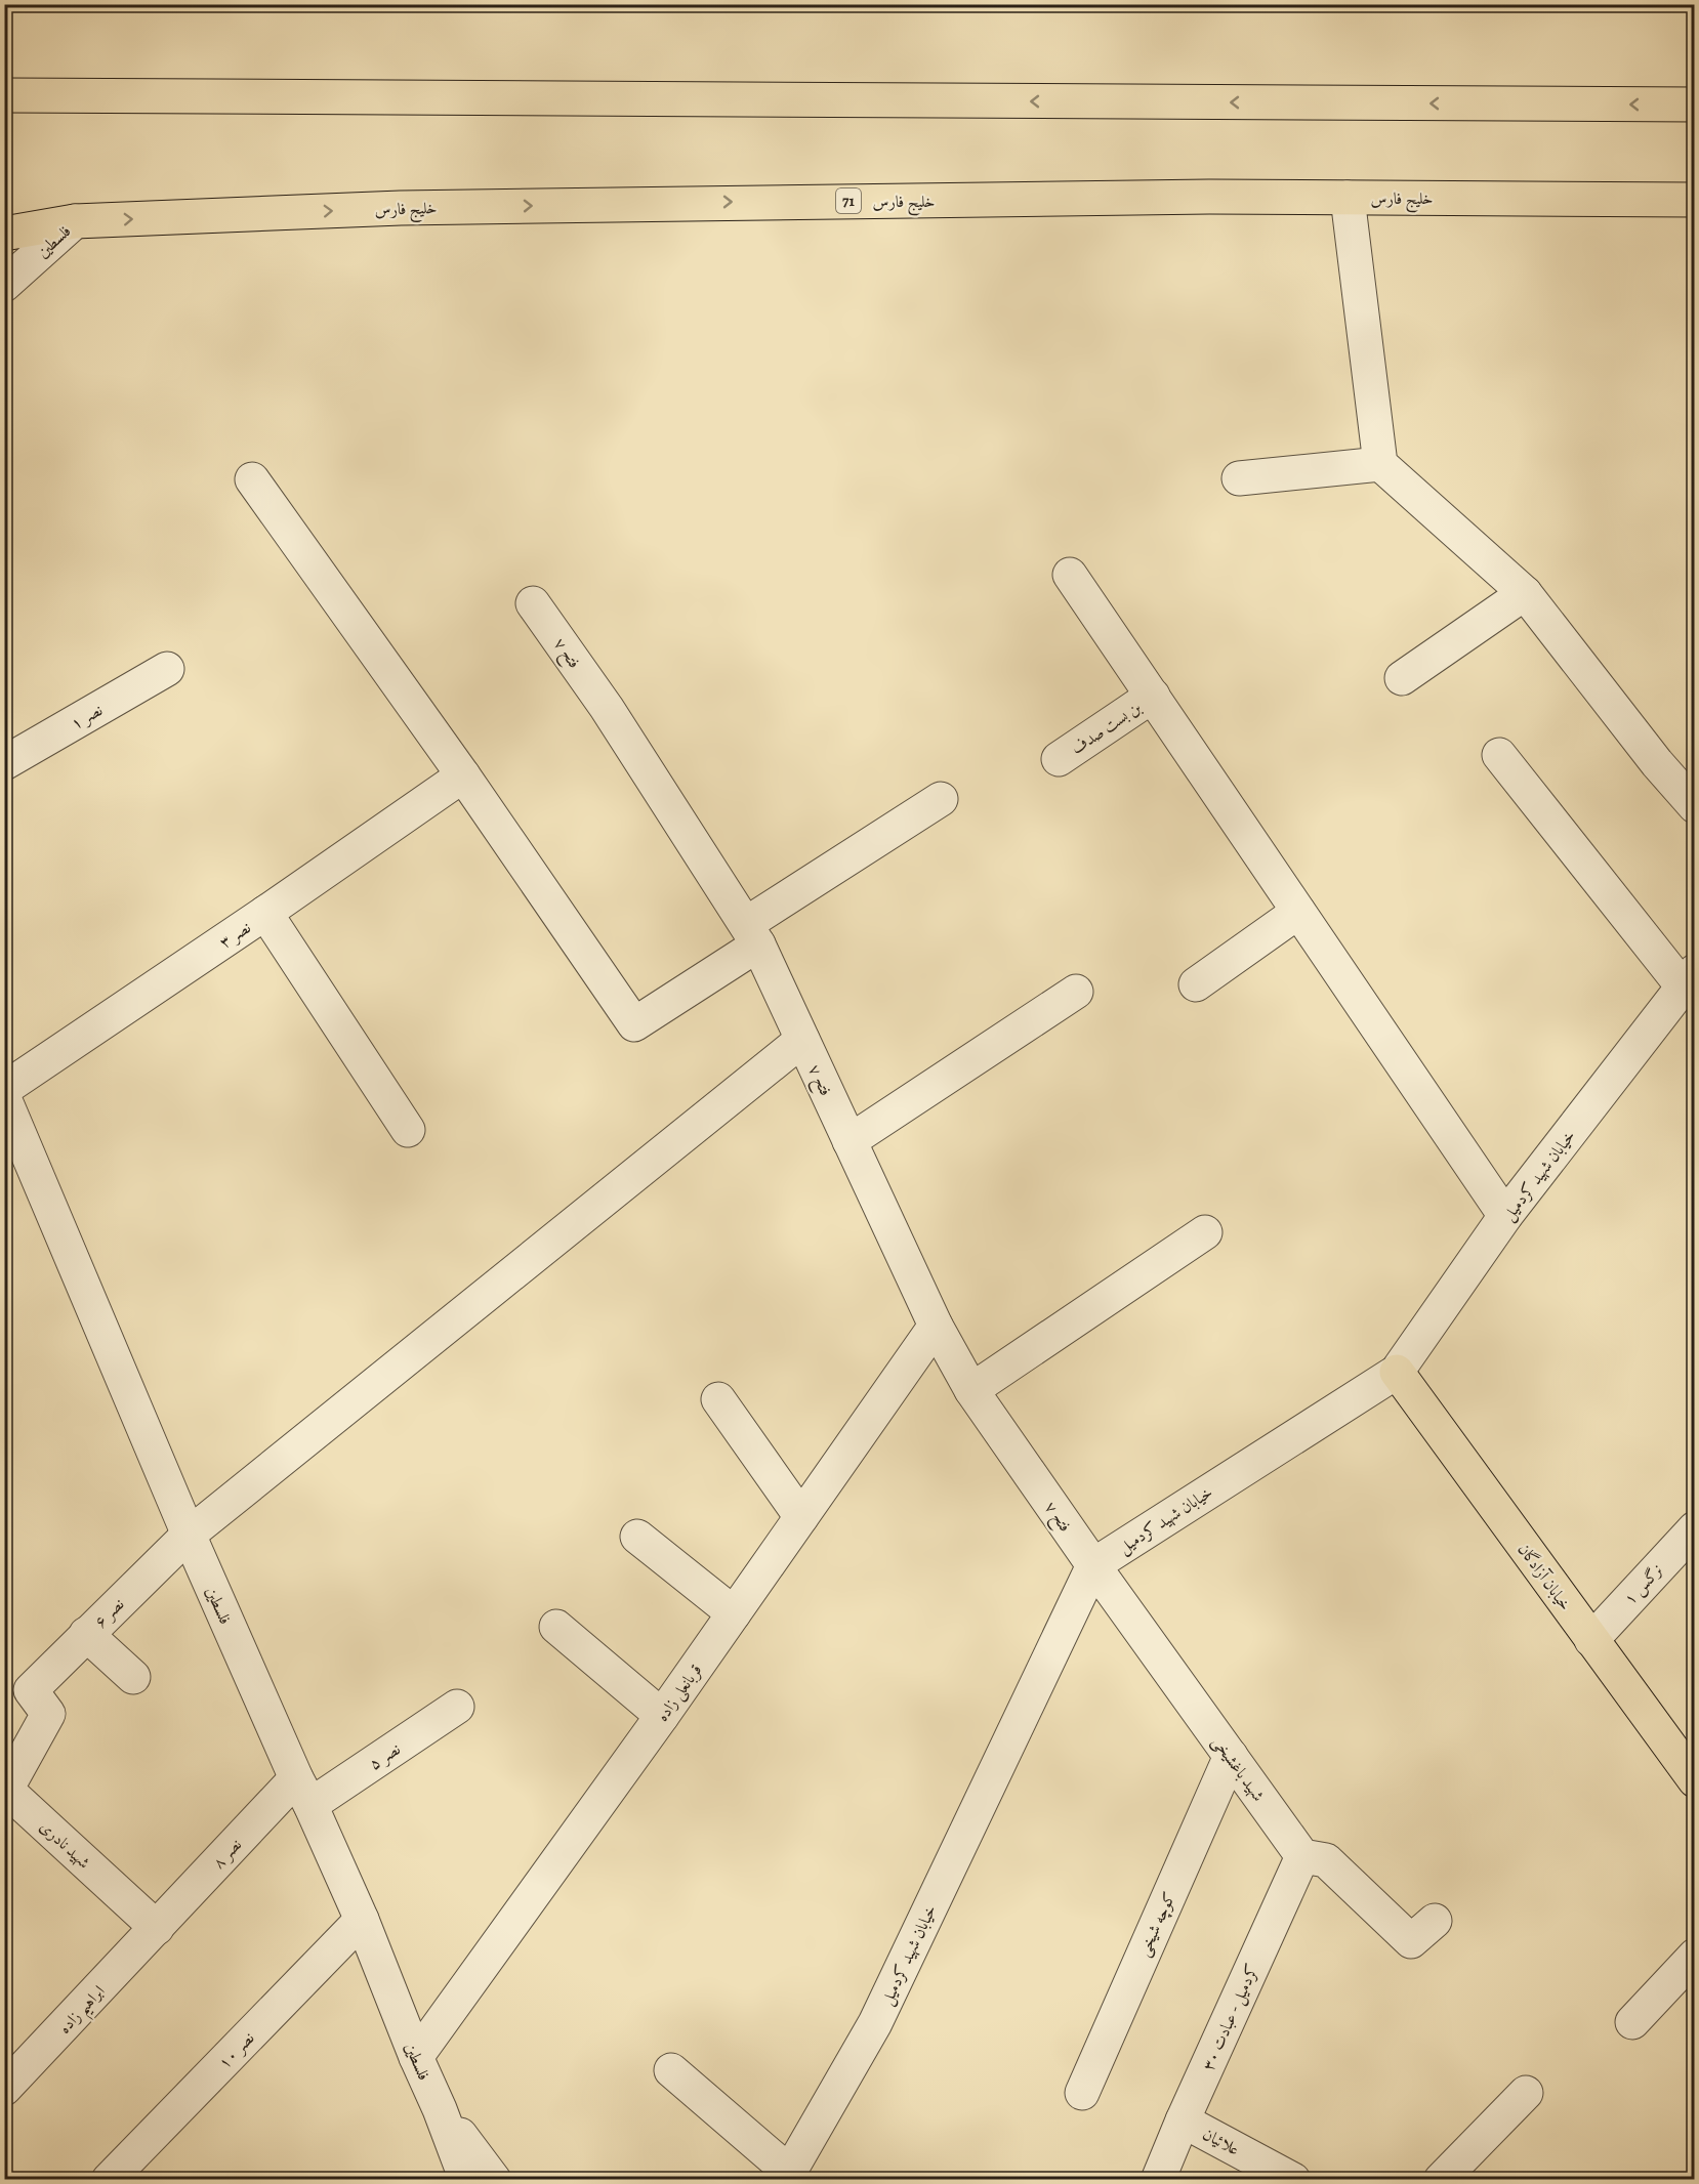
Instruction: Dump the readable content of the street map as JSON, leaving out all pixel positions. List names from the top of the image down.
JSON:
{
  "streets": {
    "main road": ["خلیج فارس", "71", "خیابان آزادگان"],
    "street": [
      "فلسطین",
      "فتح ۷",
      "نصر ۱",
      "بن بست صدف",
      "نصر ۳",
      "خیابان شهید کردمیل",
      "نرگس ۱",
      "نصر ۶",
      "قربانعلی زاده",
      "نصر ۵",
      "شهید باغشیخی",
      "شهید نادری",
      "نصر ۸",
      "کوچه شیخی",
      "ابراهیم زاده",
      "کردمیل - عبادت ۳۰",
      "نصر ۱۰",
      "علائیان"
    ]
  },
  "crossings": [
    ["خلیج فارس", "فلسطین"],
    ["فلسطین", "نصر ۶"],
    ["فلسطین", "قربانعلی زاده"],
    ["فلسطین", "نصر ۵"],
    ["فلسطین", "نصر ۸"],
    ["فلسطین", "نصر ۱۰"],
    ["فتح ۷", "خیابان شهید کردمیل"],
    ["فتح ۷", "نصر ۶"],
    ["فتح ۷", "قربانعلی زاده"],
    ["فتح ۷", "شهید باغشیخی"],
    ["خیابان شهید کردمیل", "خیابان آزادگان"],
    ["خیابان شهید کردمیل", "شهید باغشیخی"],
    ["خیابان آزادگان", "نرگس ۱"],
    ["نصر ۶", "شهید نادری"],
    ["نصر ۵", "نصر ۸"],
    ["شهید باغشیخی", "کوچه شیخی"],
    ["شهید باغشیخی", "کردمیل - عبادت ۳۰"],
    ["شهید نادری", "نصر ۸"],
    ["شهید نادری", "ابراهیم زاده"],
    ["نصر ۸", "ابراهیم زاده"],
    ["کردمیل - عبادت ۳۰", "علائیان"]
  ]
}
